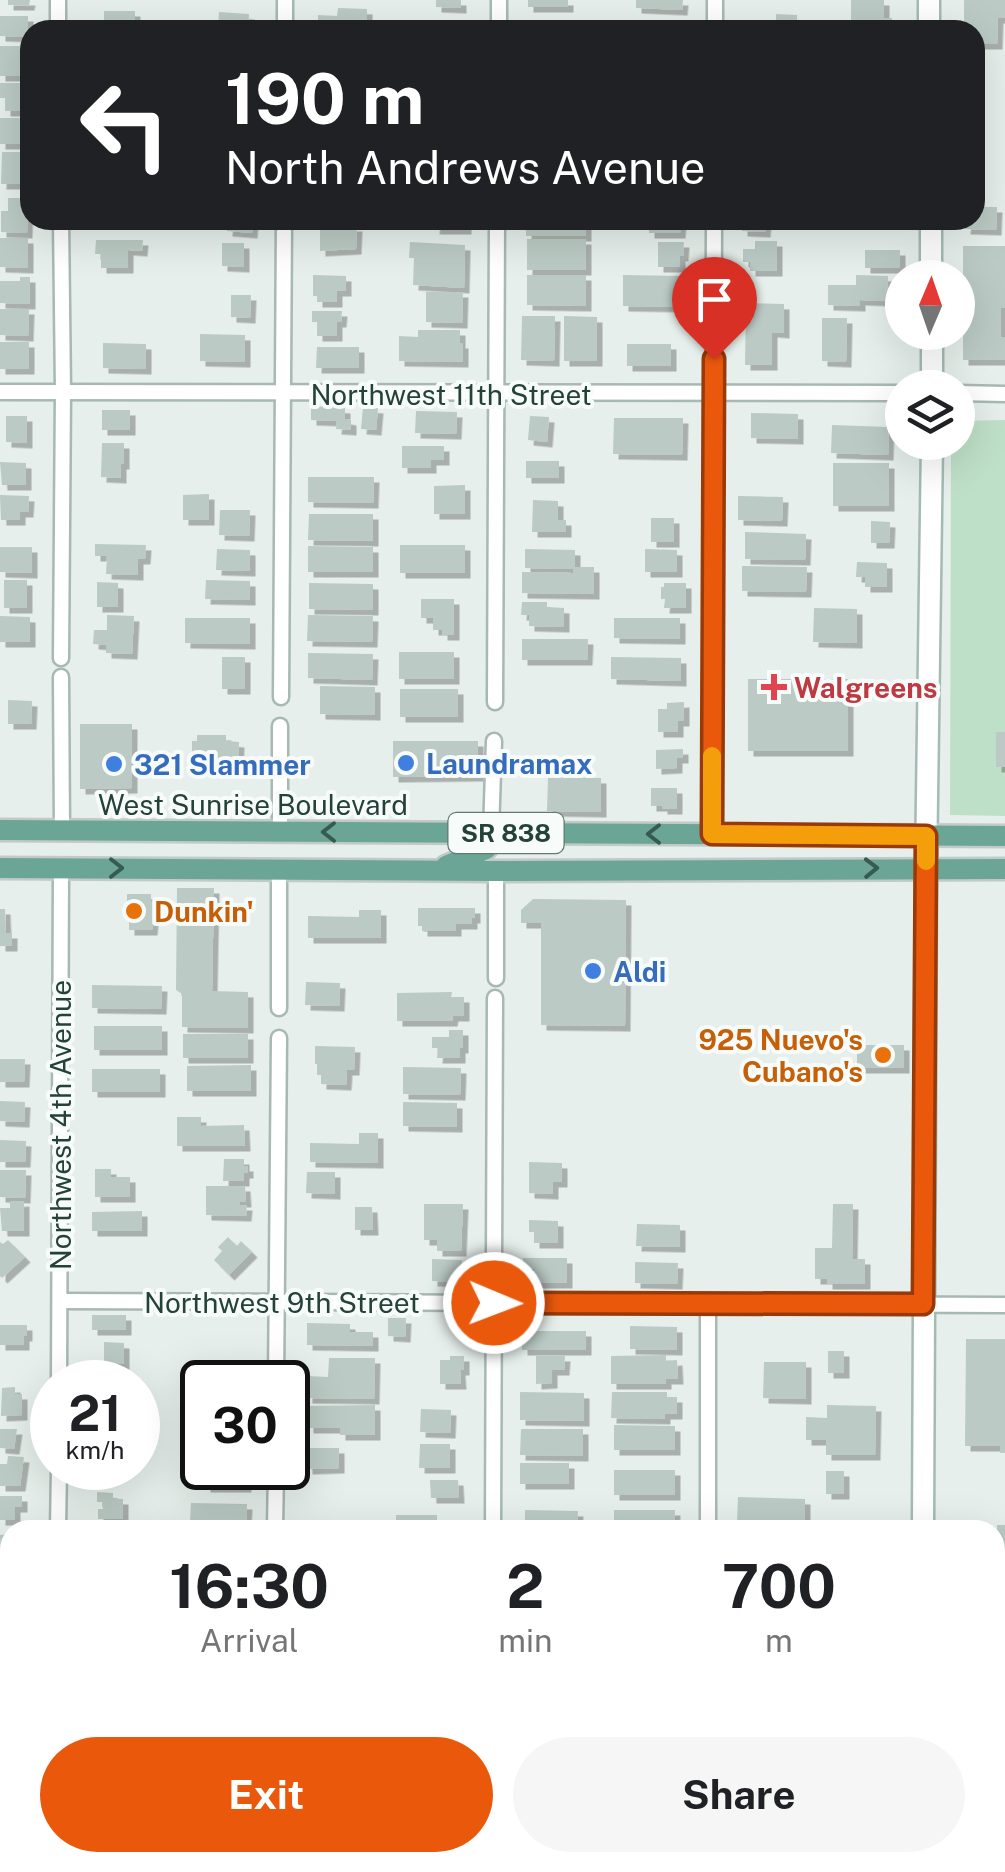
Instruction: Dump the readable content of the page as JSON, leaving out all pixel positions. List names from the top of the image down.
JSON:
{
  "streets": {
    "main road": ["West Sunrise Boulevard", "SR 838"],
    "street": ["Northwest 11th Street", "Northwest 4th Avenue", "Northwest 9th Street"]
  },
  "crossings": [
    ["West Sunrise Boulevard", "SR 838"],
    ["SR 838", "Northwest 4th Avenue"],
    ["Northwest 4th Avenue", "Northwest 9th Street"]
  ],
  "places": {
    "health": ["Walgreens"],
    "other": [
      "Laundramax",
      "321 Slammer",
      "Dunkin'",
      "Aldi",
      "925 Nuevo's Cubano's"
    ]
  },
  "north": "top",
  "page": {
    "turn": ["190 m", "North Andrews Avenue"],
    "speed": "21 km/h",
    "limit": "30",
    "eta": [
      "16:30",
      "Arrival",
      "2",
      "min",
      "700",
      "m"
    ],
    "buttons": ["Exit", "Share"]
  }
}
